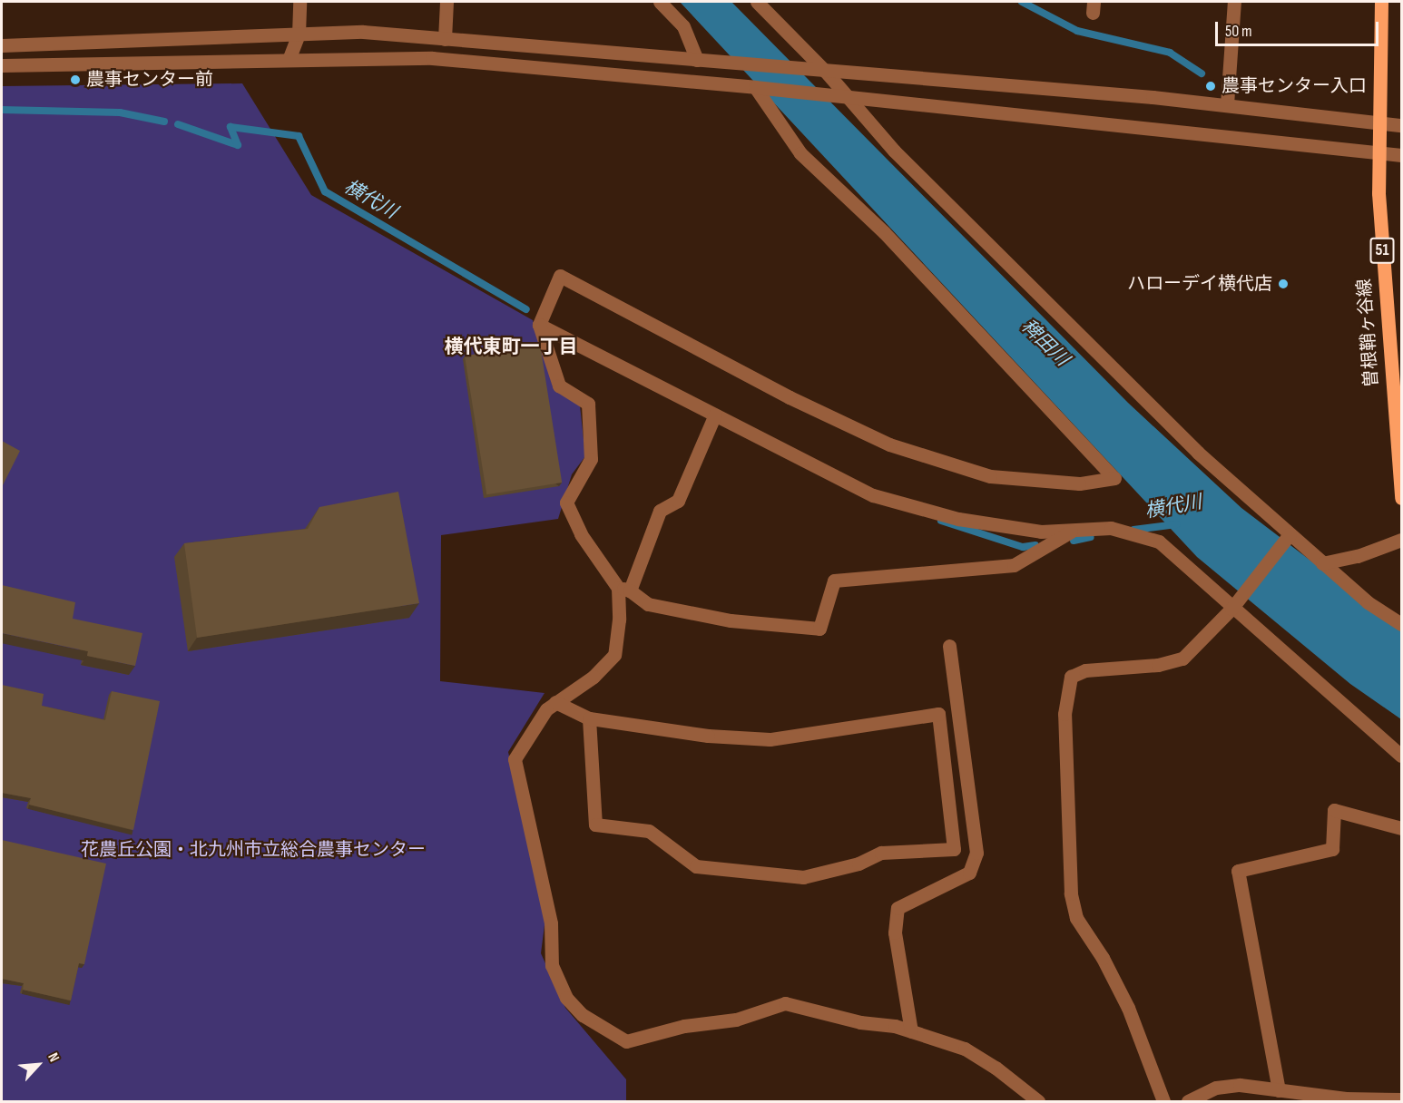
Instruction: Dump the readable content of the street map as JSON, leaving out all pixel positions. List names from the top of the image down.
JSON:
{
  "streets": {
    "main road": ["51", "曽根鞘ヶ谷線"]
  },
  "districts": ["横代東町一丁目"],
  "water": ["横代川", "稗田川"],
  "parks": ["花農丘公園・北九州市立総合農事センター"],
  "places": ["農事センター前", "農事センター入口", "ハローデイ横代店"],
  "scale_bar": "50 m",
  "north": "top right"
}
